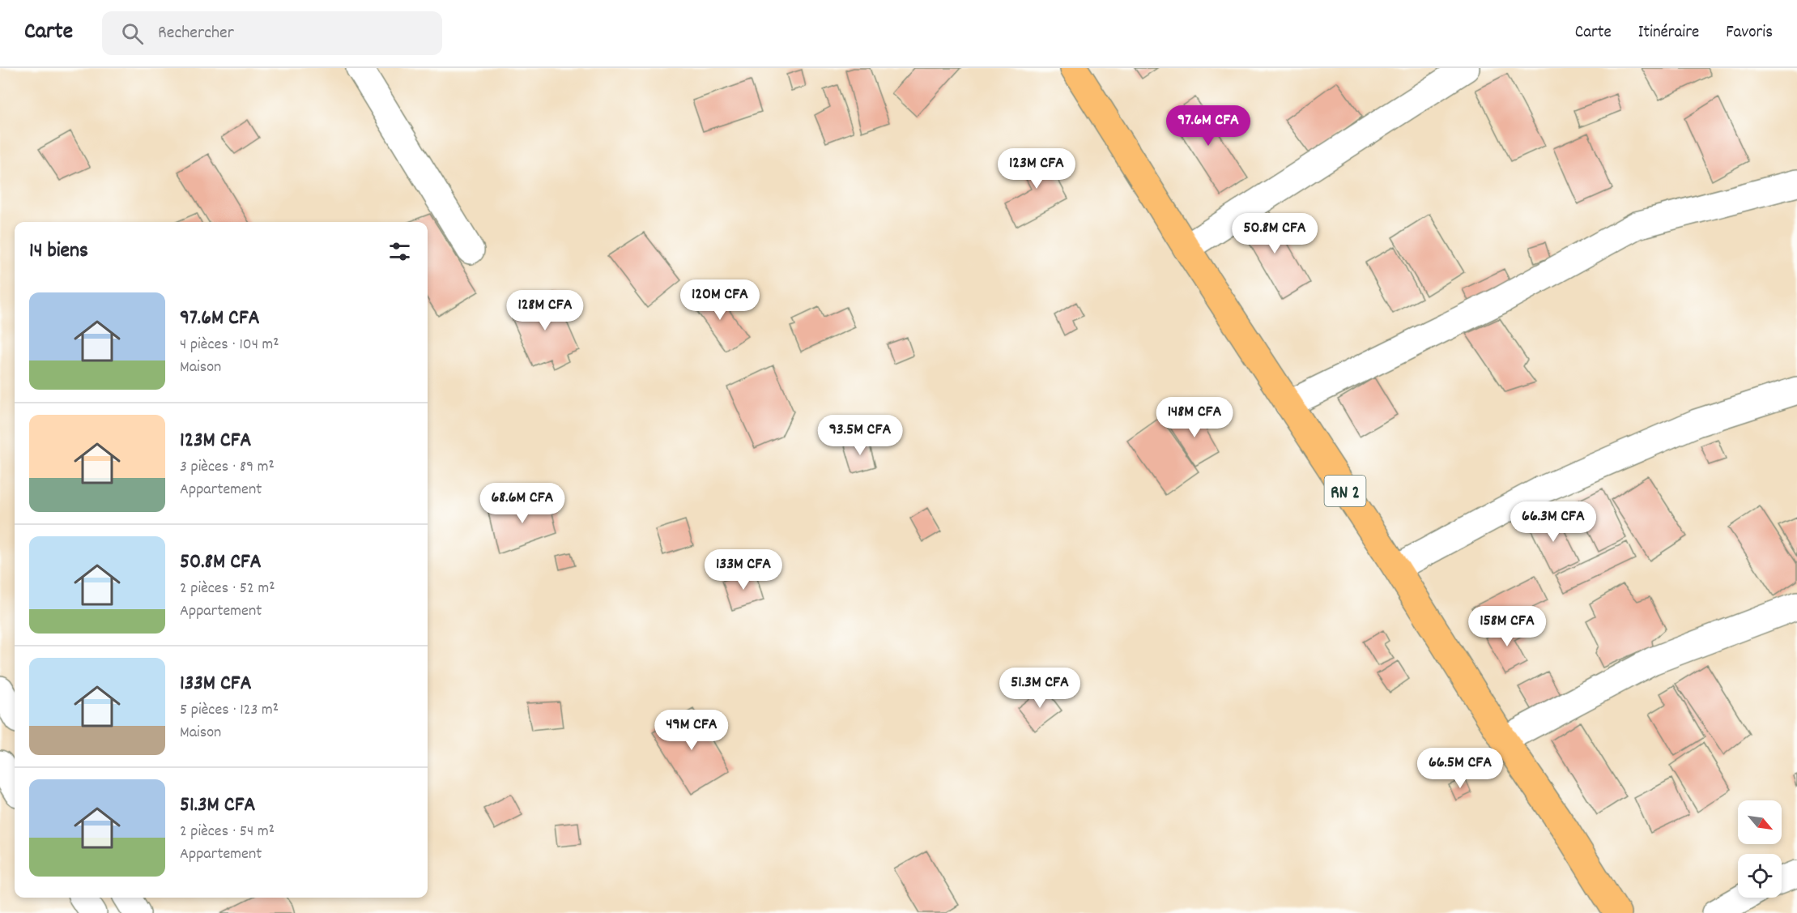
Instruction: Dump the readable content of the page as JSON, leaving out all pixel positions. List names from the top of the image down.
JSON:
{
  "streets": {
    "highway": ["RN 2"]
  },
  "north": "bottom right",
  "page": {
    "header": "Carte",
    "search": "Rechercher",
    "nav": ["Carte", "Itinéraire", "Favoris"],
    "price": [
      "97.6M CFA",
      "123M CFA",
      "50.8M CFA",
      "120M CFA",
      "128M CFA",
      "148M CFA",
      "93.5M CFA",
      "68.6M CFA",
      "66.3M CFA",
      "133M CFA",
      "158M CFA",
      "51.3M CFA",
      "49M CFA",
      "66.5M CFA"
    ],
    "heading": "14 biens",
    "list": [
      {
        "name": "97.6M CFA",
        "note": "4 pièces · 104 m² · Maison"
      },
      {
        "name": "123M CFA",
        "note": "3 pièces · 89 m² · Appartement"
      },
      {
        "name": "50.8M CFA",
        "note": "2 pièces · 52 m² · Appartement"
      },
      {
        "name": "133M CFA",
        "note": "5 pièces · 123 m² · Maison"
      },
      {
        "name": "51.3M CFA",
        "note": "2 pièces · 54 m² · Appartement"
      }
    ]
  }
}
